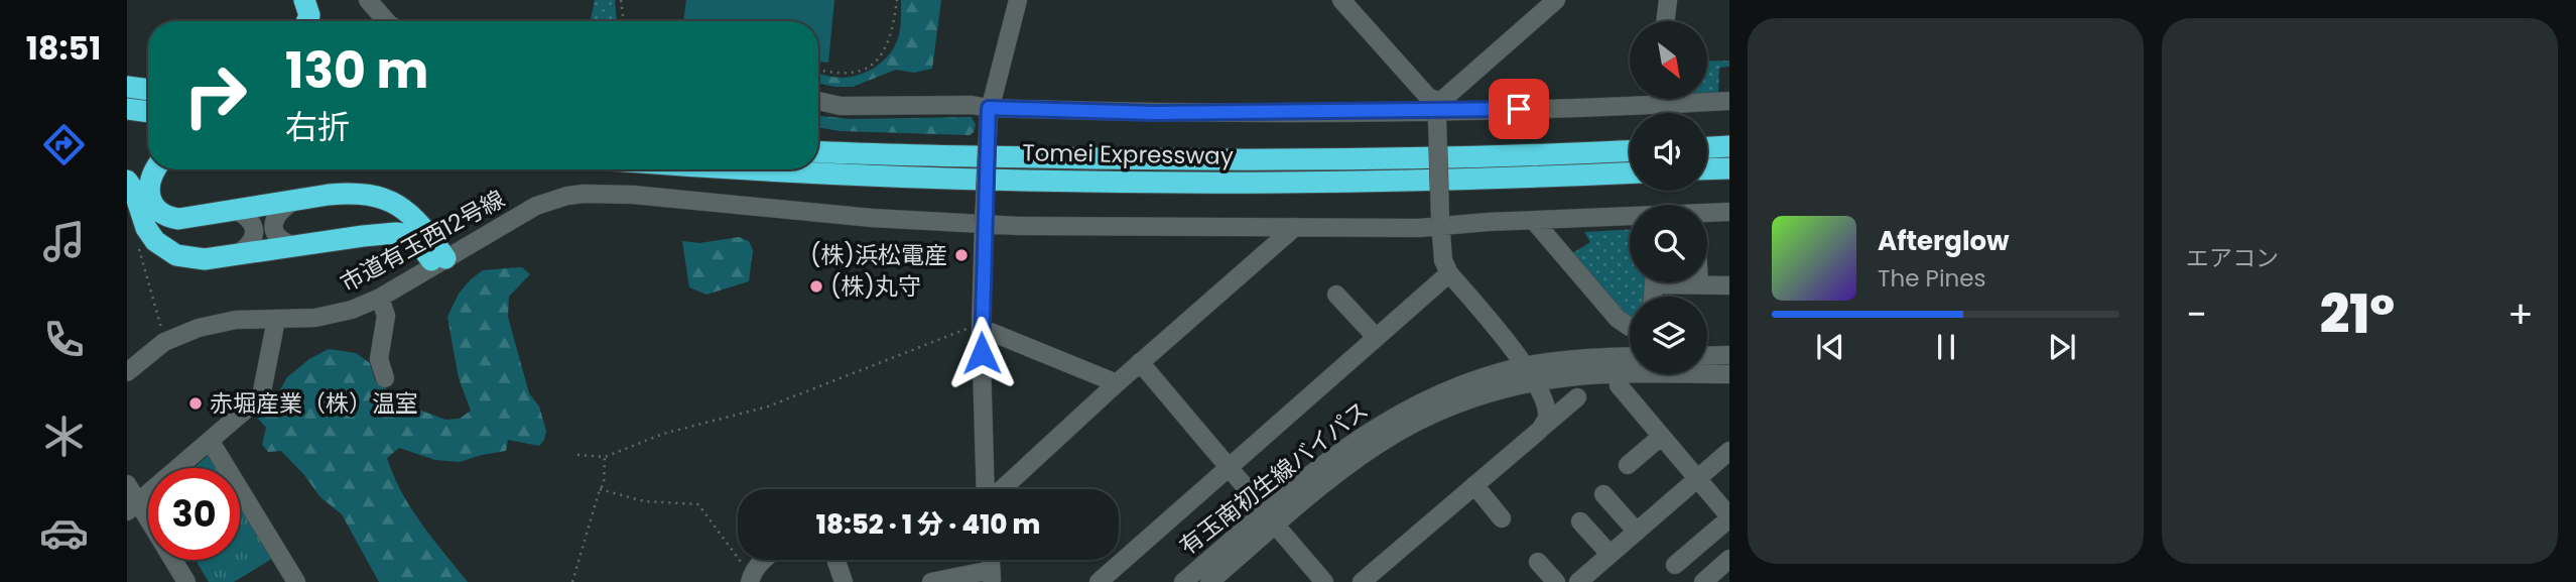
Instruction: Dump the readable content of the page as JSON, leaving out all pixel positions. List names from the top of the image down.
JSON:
{
  "streets": {
    "highway": ["Tomei Expressway"],
    "street": ["市道有玉西12号線", "有玉南初生線バイパス"]
  },
  "places": ["(株)浜松電産", "(株)丸守", "赤堀産業（株）温室"],
  "north": "bottom right",
  "page": {
    "tabs": "18:51",
    "tile": "エアコン",
    "turn": ["130 m", "右折"],
    "song": ["Afterglow", "The Pines"],
    "heat": ["−", "21°", "+"],
    "limit": "30",
    "trip": "18:52 · 1 分 · 410 m"
  }
}
